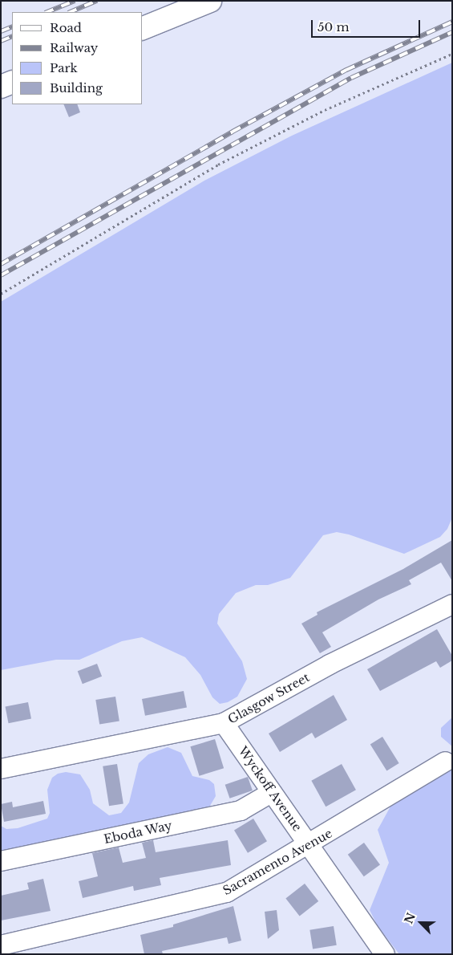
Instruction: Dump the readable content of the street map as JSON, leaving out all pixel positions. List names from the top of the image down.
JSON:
{
  "streets": {
    "street": [
      "Glasgow Street",
      "Wyckoff Avenue",
      "Eboda Way",
      "Sacramento Avenue"
    ]
  },
  "crossings": [
    ["Glasgow Street", "Wyckoff Avenue"],
    ["Wyckoff Avenue", "Eboda Way"],
    ["Wyckoff Avenue", "Sacramento Avenue"]
  ],
  "legend": [
    "Road",
    "Railway",
    "Park",
    "Building"
  ],
  "scale_bar": "50 m",
  "north": "top left"
}
